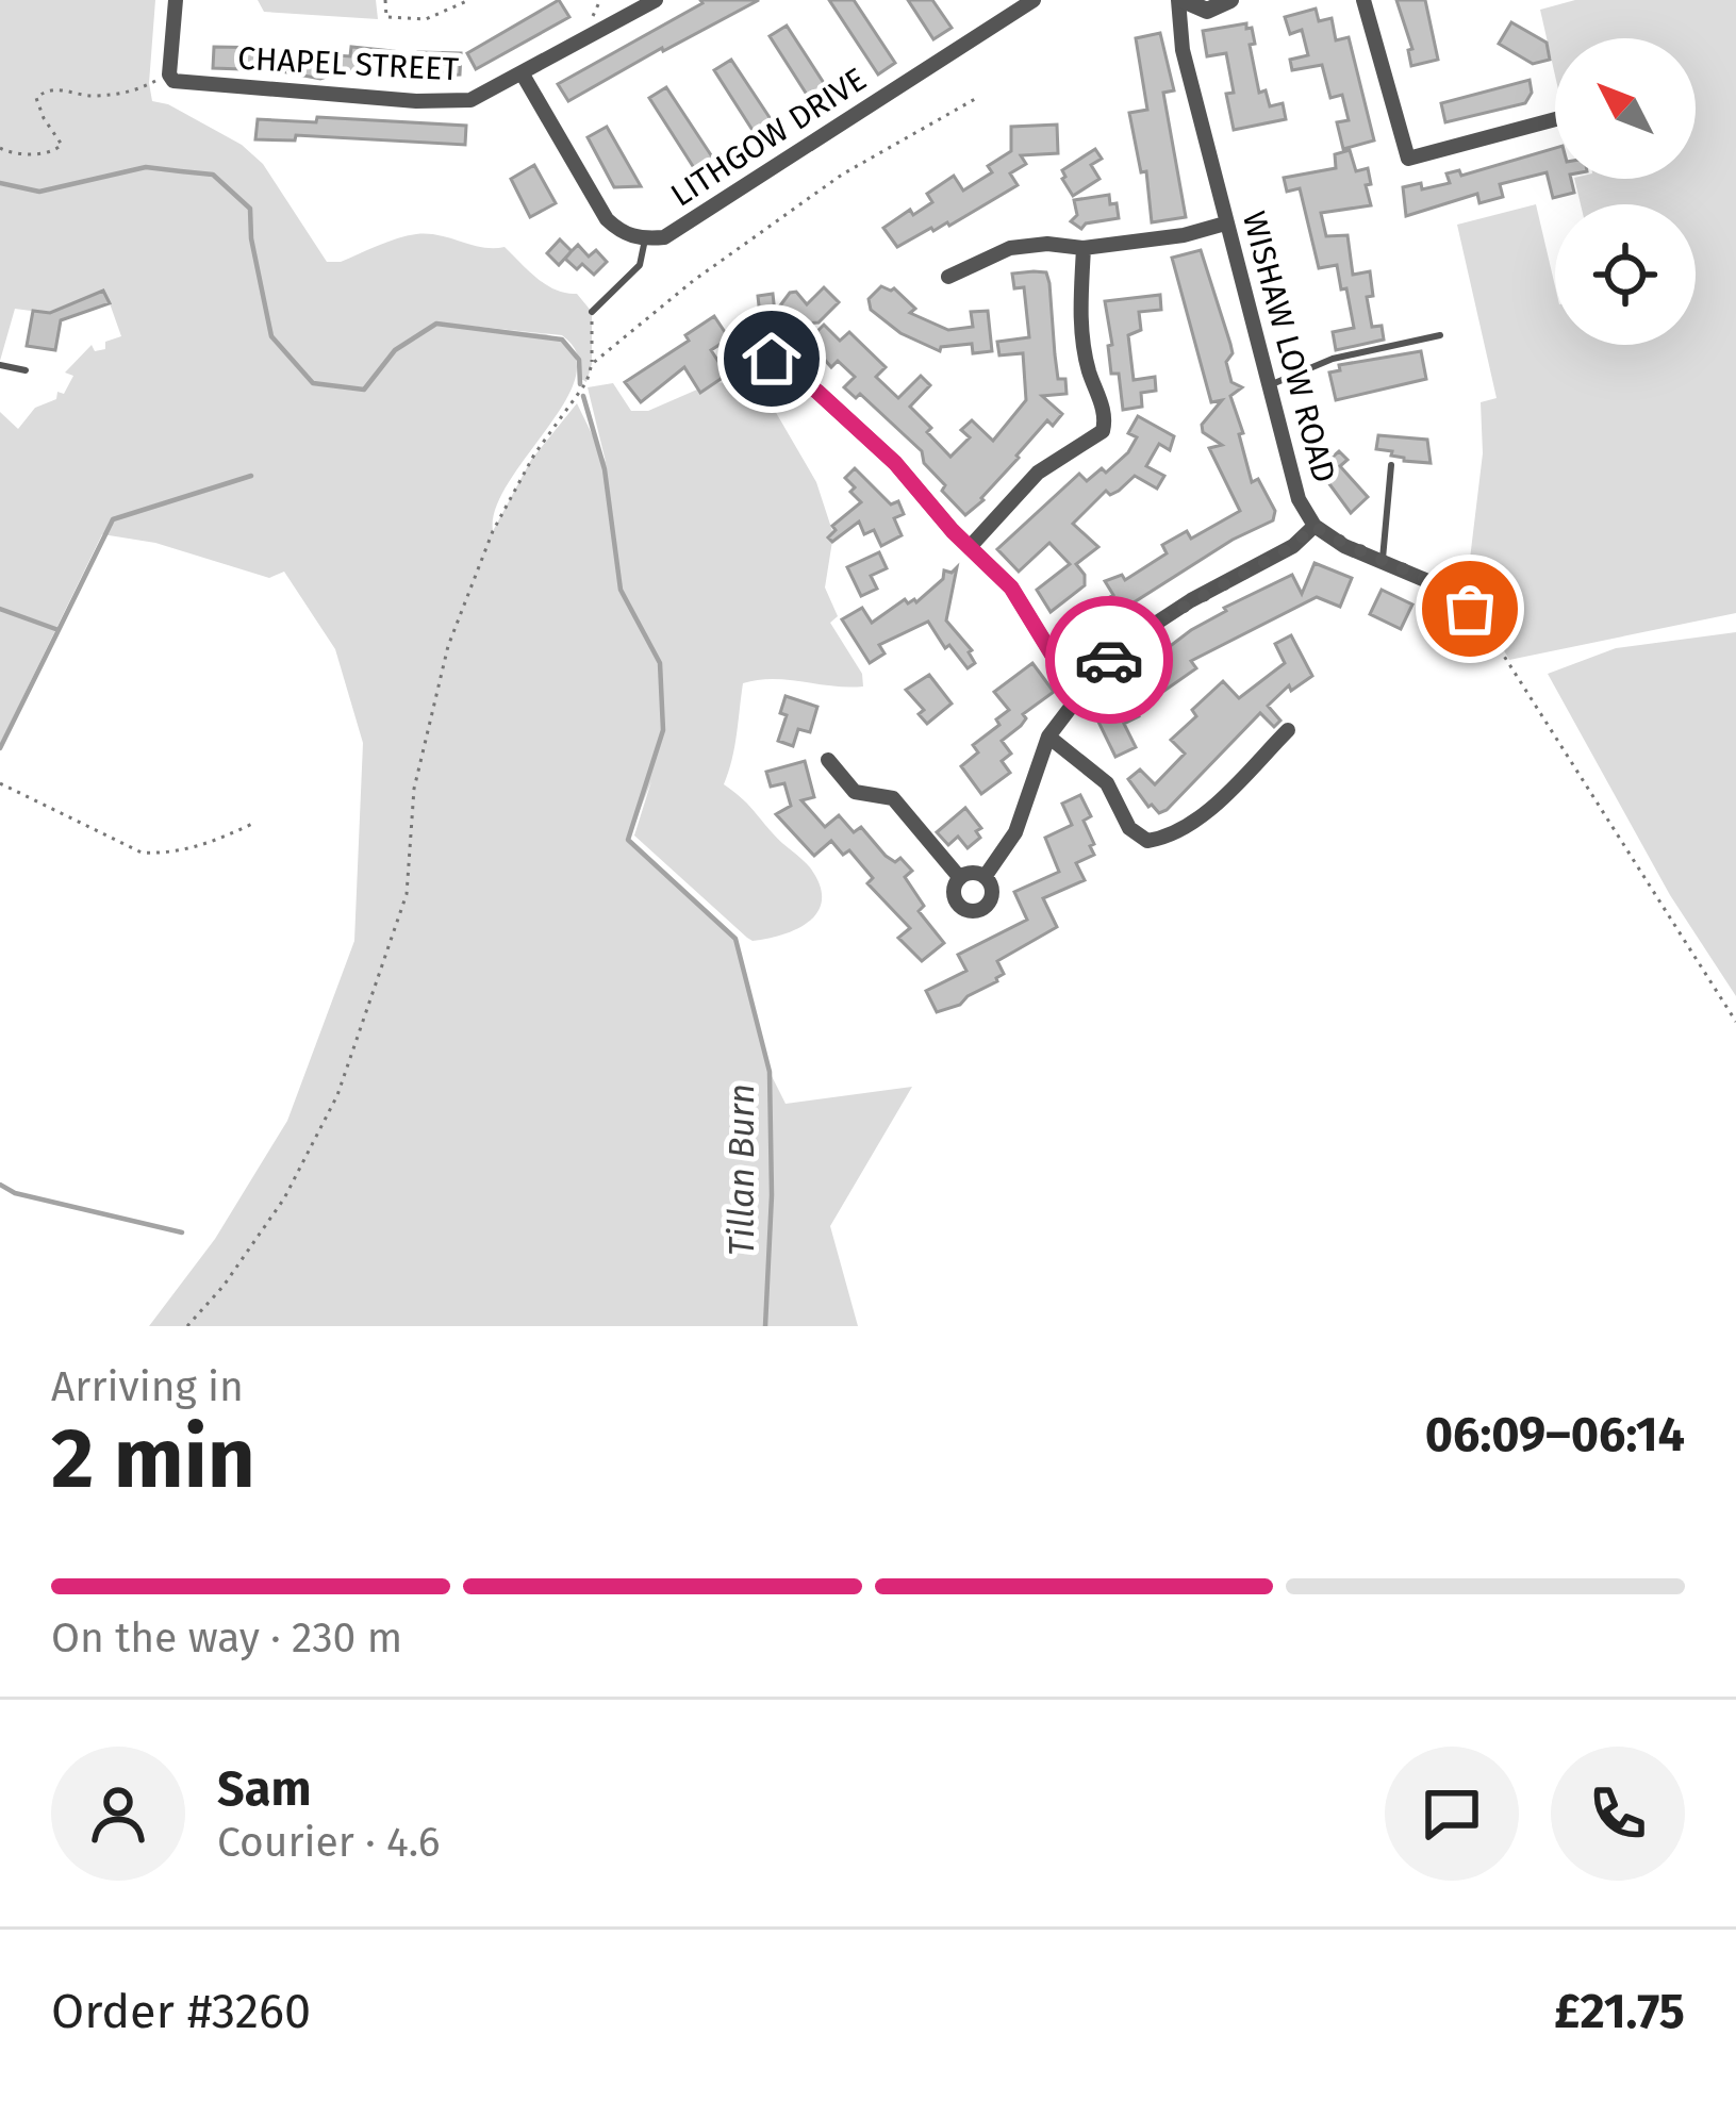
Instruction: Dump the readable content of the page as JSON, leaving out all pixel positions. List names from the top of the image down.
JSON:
{
  "streets": {
    "street": ["CHAPEL STREET", "LITHGOW DRIVE", "WISHAW LOW ROAD"]
  },
  "crossings": [
    ["CHAPEL STREET", "LITHGOW DRIVE"]
  ],
  "water": ["Tillan Burn"],
  "north": "top left",
  "page": {
    "heading": ["2 min", "Arriving in", "06:09–06:14"],
    "panel": [
      "Sam",
      "Courier · 4.6",
      "Order #3260",
      "£21.75"
    ],
    "bar": "On the way · 230 m"
  }
}
